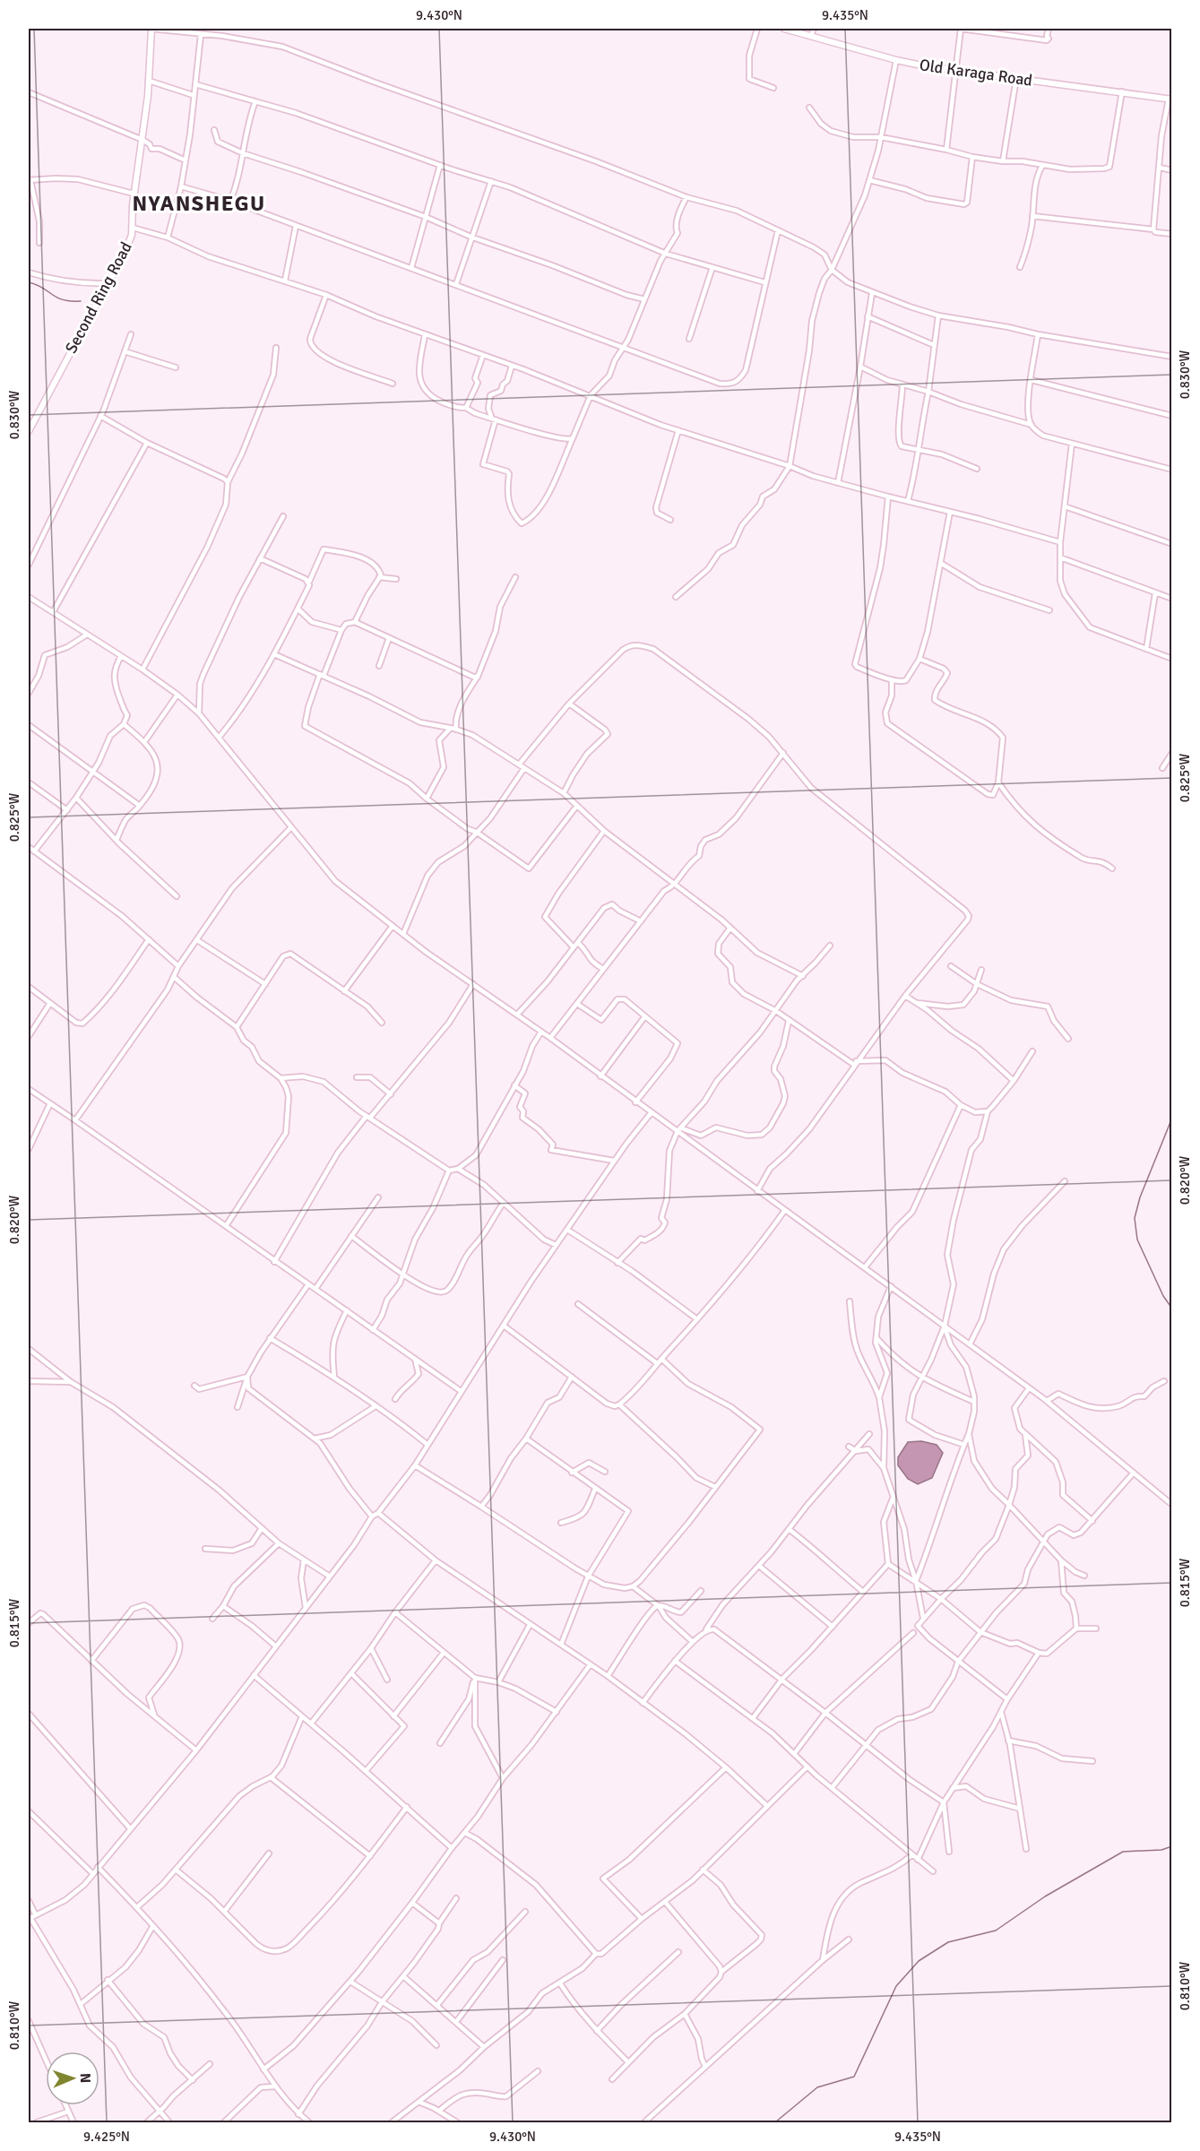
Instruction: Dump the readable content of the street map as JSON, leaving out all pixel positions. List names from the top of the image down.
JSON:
{
  "streets": {
    "street": ["Old Karaga Road", "Second Ring Road"]
  },
  "districts": ["NYANSHEGU"],
  "north": "right",
  "coordinates": [
    "9.430°N",
    "9.435°N",
    "0.830°W",
    "0.825°W",
    "0.820°W",
    "0.815°W",
    "0.810°W",
    "9.425°N"
  ]
}
